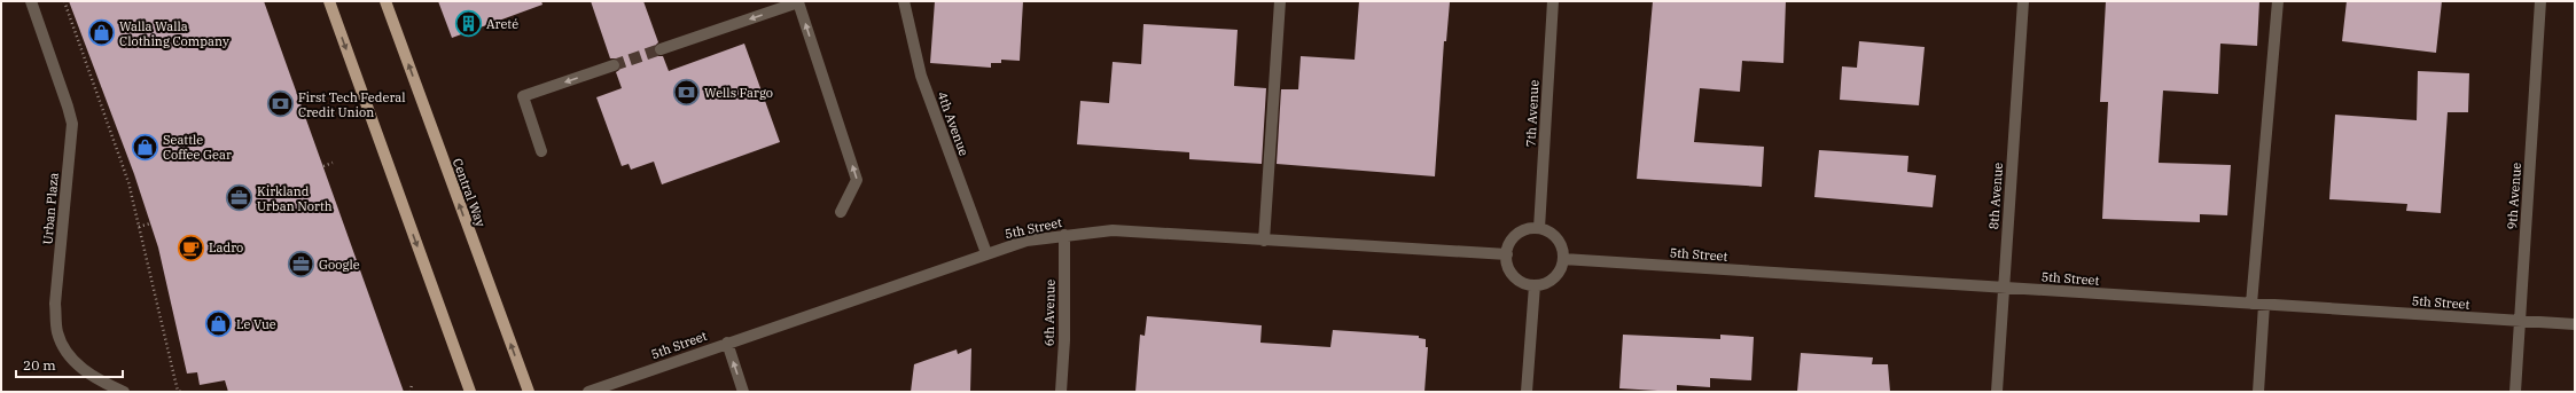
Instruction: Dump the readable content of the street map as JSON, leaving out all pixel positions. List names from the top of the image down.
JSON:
{
  "streets": {
    "main road": ["Central Way"],
    "street": [
      "7th Avenue",
      "4th Avenue",
      "8th Avenue",
      "9th Avenue",
      "Urban Plaza",
      "5th Street",
      "6th Avenue"
    ]
  },
  "crossings": [
    ["7th Avenue", "5th Street"],
    ["4th Avenue", "5th Street"],
    ["8th Avenue", "5th Street"],
    ["9th Avenue", "5th Street"],
    ["5th Street", "6th Avenue"]
  ],
  "places": {
    "building": ["Areté"],
    "shop": ["Walla Walla Clothing Company", "Seattle Coffee Gear", "Le Vue"],
    "bank": ["Wells Fargo", "First Tech Federal Credit Union"],
    "office": ["Kirkland Urban North", "Google"],
    "cafe": ["Ladro"]
  },
  "scale_bar": "20 m"
}
